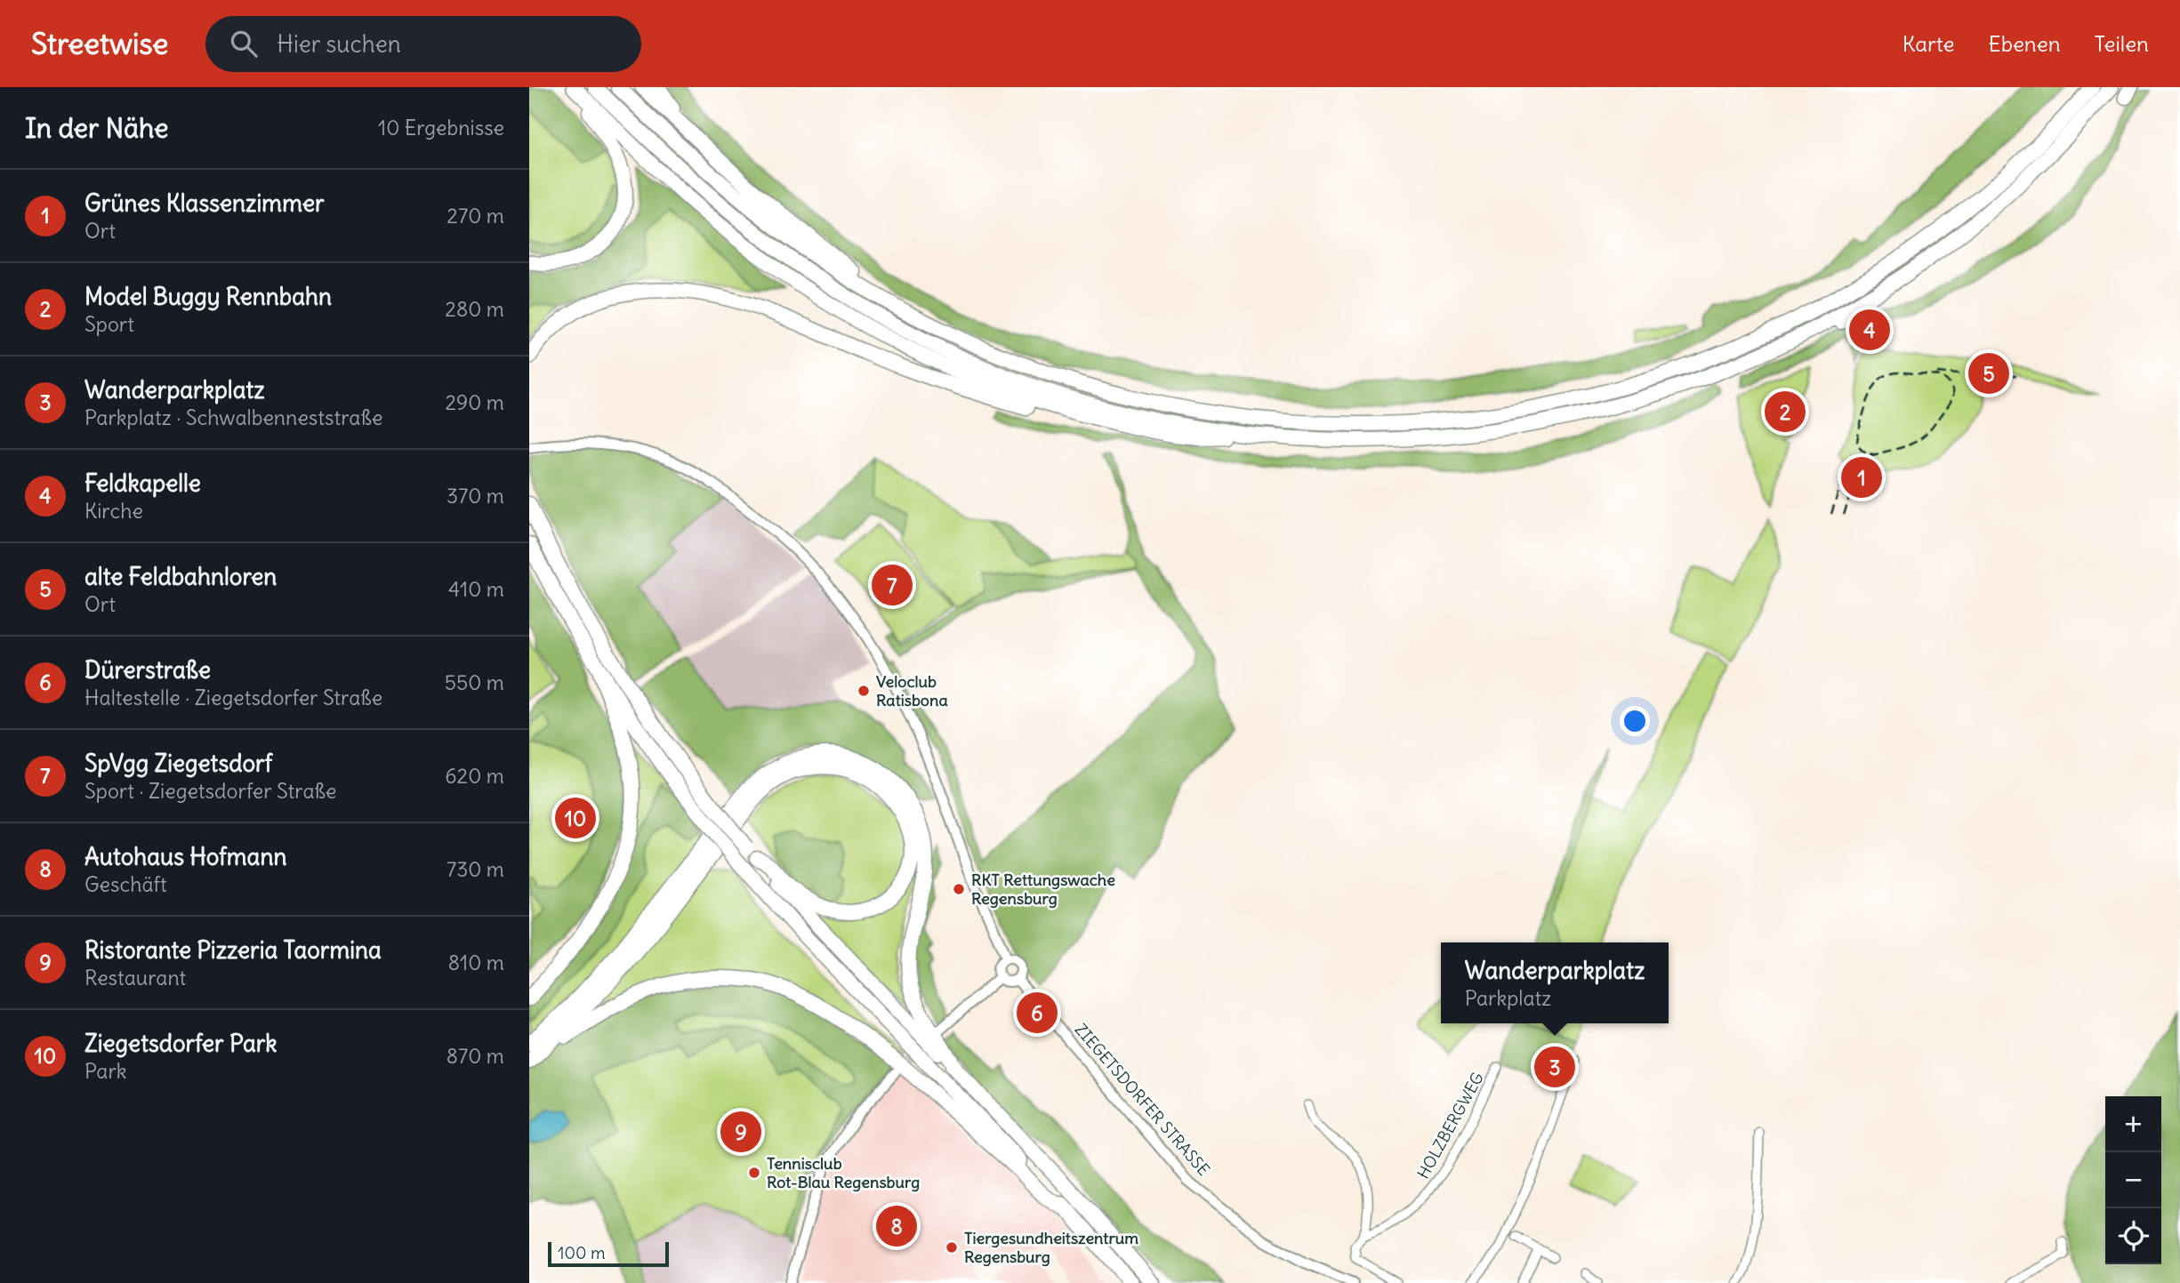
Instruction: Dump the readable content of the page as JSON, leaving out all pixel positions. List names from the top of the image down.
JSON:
{
  "streets": {
    "street": ["ZIEGETSDORFER STRASSE", "HOLZBERGWEG"]
  },
  "places": [
    "Veloclub Ratisbona",
    "RKT Rettungswache Regensburg",
    "Tennisclub Rot-Blau Regensburg",
    "Tiergesundheitszentrum Regensburg"
  ],
  "scale_bar": "100 m",
  "page": {
    "header": "Streetwise",
    "search": "Hier suchen",
    "nav": ["Karte", "Ebenen", "Teilen"],
    "heading": ["In der Nähe", "10 Ergebnisse"],
    "list": [
      {
        "mark": "1",
        "name": "Grünes Klassenzimmer",
        "note": "Ort",
        "value": "270 m"
      },
      {
        "mark": "2",
        "name": "Model Buggy Rennbahn",
        "note": "Sport",
        "value": "280 m"
      },
      {
        "mark": "3",
        "name": "Wanderparkplatz",
        "note": "Parkplatz · Schwalbenneststraße",
        "value": "290 m"
      },
      {
        "mark": "4",
        "name": "Feldkapelle",
        "note": "Kirche",
        "value": "370 m"
      },
      {
        "mark": "5",
        "name": "alte Feldbahnloren",
        "note": "Ort",
        "value": "410 m"
      },
      {
        "mark": "6",
        "name": "Dürerstraße",
        "note": "Haltestelle · Ziegetsdorfer Straße",
        "value": "550 m"
      },
      {
        "mark": "7",
        "name": "SpVgg Ziegetsdorf",
        "note": "Sport · Ziegetsdorfer Straße",
        "value": "620 m"
      },
      {
        "mark": "8",
        "name": "Autohaus Hofmann",
        "note": "Geschäft",
        "value": "730 m"
      },
      {
        "mark": "9",
        "name": "Ristorante Pizzeria Taormina",
        "note": "Restaurant",
        "value": "810 m"
      },
      {
        "mark": "10",
        "name": "Ziegetsdorfer Park",
        "note": "Park",
        "value": "870 m"
      }
    ],
    "pins": [
      "4",
      "5",
      "2",
      "1",
      "7",
      "10",
      "6",
      "3",
      "9",
      "8"
    ],
    "popup": ["Wanderparkplatz", "Parkplatz"],
    "map_buttons": ["+", "−"],
    "scale": "100 m"
  }
}
